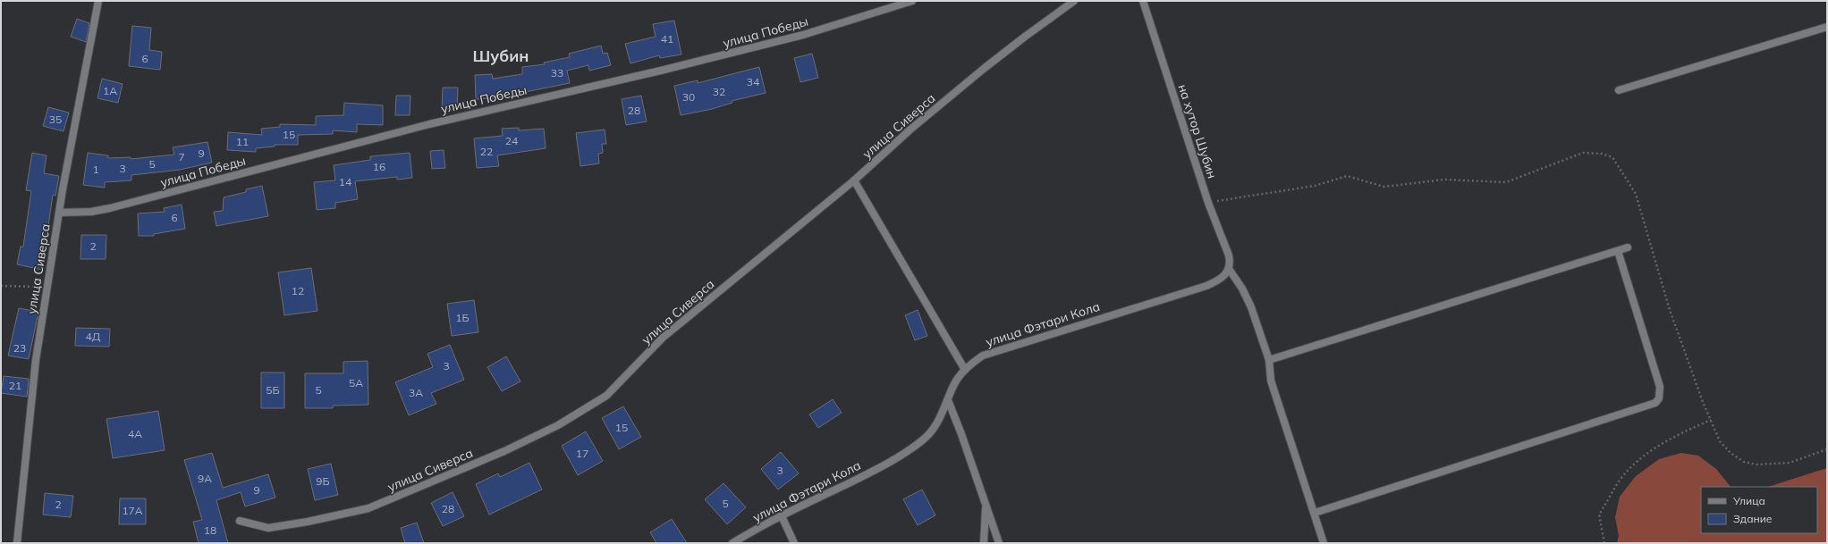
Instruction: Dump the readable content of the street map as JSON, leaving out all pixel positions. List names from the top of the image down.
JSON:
{
  "streets": {
    "street": [
      "улица Победы",
      "улица Сиверса",
      "на хутор Шубин",
      "улица Фэтари Кола"
    ]
  },
  "crossings": [
    ["улица Победы", "улица Сиверса"],
    ["на хутор Шубин", "улица Фэтари Кола"]
  ],
  "districts": ["Шубин"],
  "house_numbers": [
    "41",
    "6",
    "33",
    "34",
    "1А",
    "32",
    "30",
    "28",
    "35",
    "15",
    "24",
    "11",
    "22",
    "9",
    "7",
    "5",
    "16",
    "3",
    "1",
    "14",
    "6",
    "2",
    "12",
    "1Б",
    "4Д",
    "23",
    "3",
    "5А",
    "21",
    "5Б",
    "5",
    "3А",
    "15",
    "4А",
    "17",
    "3",
    "9А",
    "9Б",
    "9",
    "5",
    "2",
    "28",
    "17А",
    "18"
  ],
  "legend": ["Улица", "Здание"]
}
